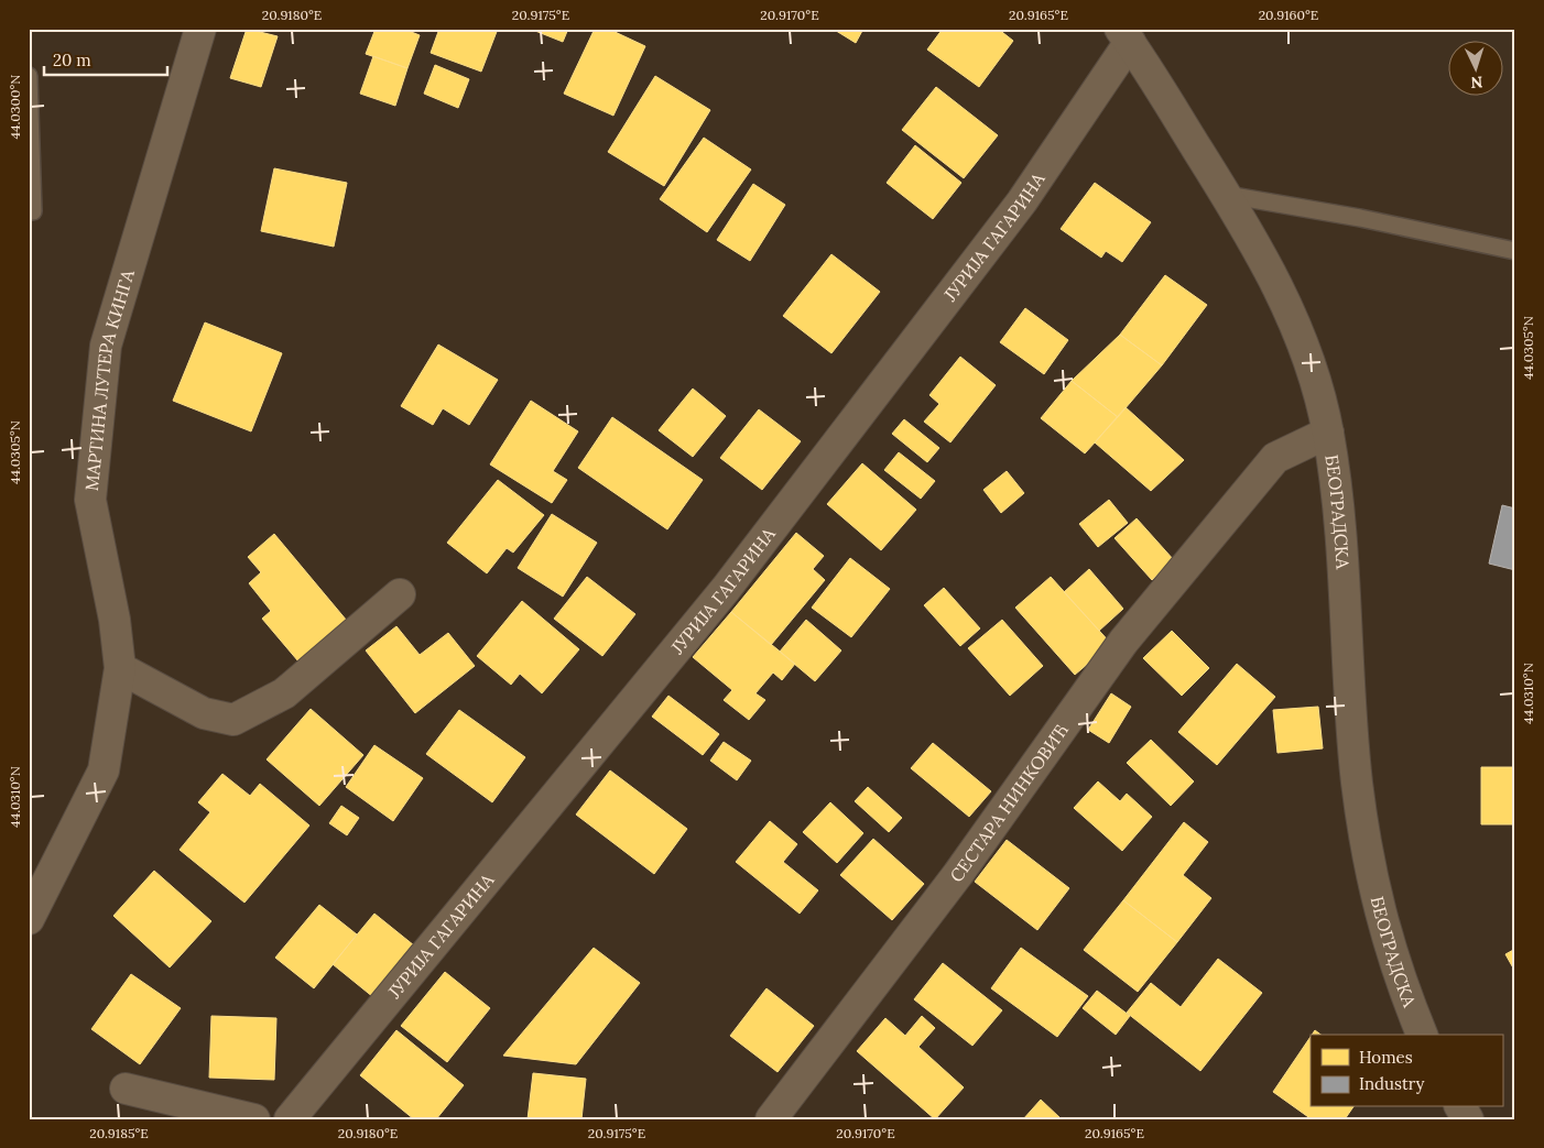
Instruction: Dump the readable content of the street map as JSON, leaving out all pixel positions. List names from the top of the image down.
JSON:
{
  "streets": {
    "street": [
      "ЈУРИЈА ГАГАРИНА",
      "МАРТИНА ЛУТЕРА КИНГА",
      "БЕОГРАДСКА",
      "СЕСТАРА НИНКОВИЋ"
    ]
  },
  "crossings": [
    ["ЈУРИЈА ГАГАРИНА", "БЕОГРАДСКА"],
    ["БЕОГРАДСКА", "СЕСТАРА НИНКОВИЋ"]
  ],
  "legend": ["Homes", "Industry"],
  "scale_bar": "20 m",
  "north": "bottom",
  "coordinates": [
    "20.9180°E",
    "20.9175°E",
    "20.9170°E",
    "20.9165°E",
    "20.9160°E",
    "44.0300°N",
    "44.0305°N",
    "44.0310°N",
    "20.9185°E"
  ]
}
